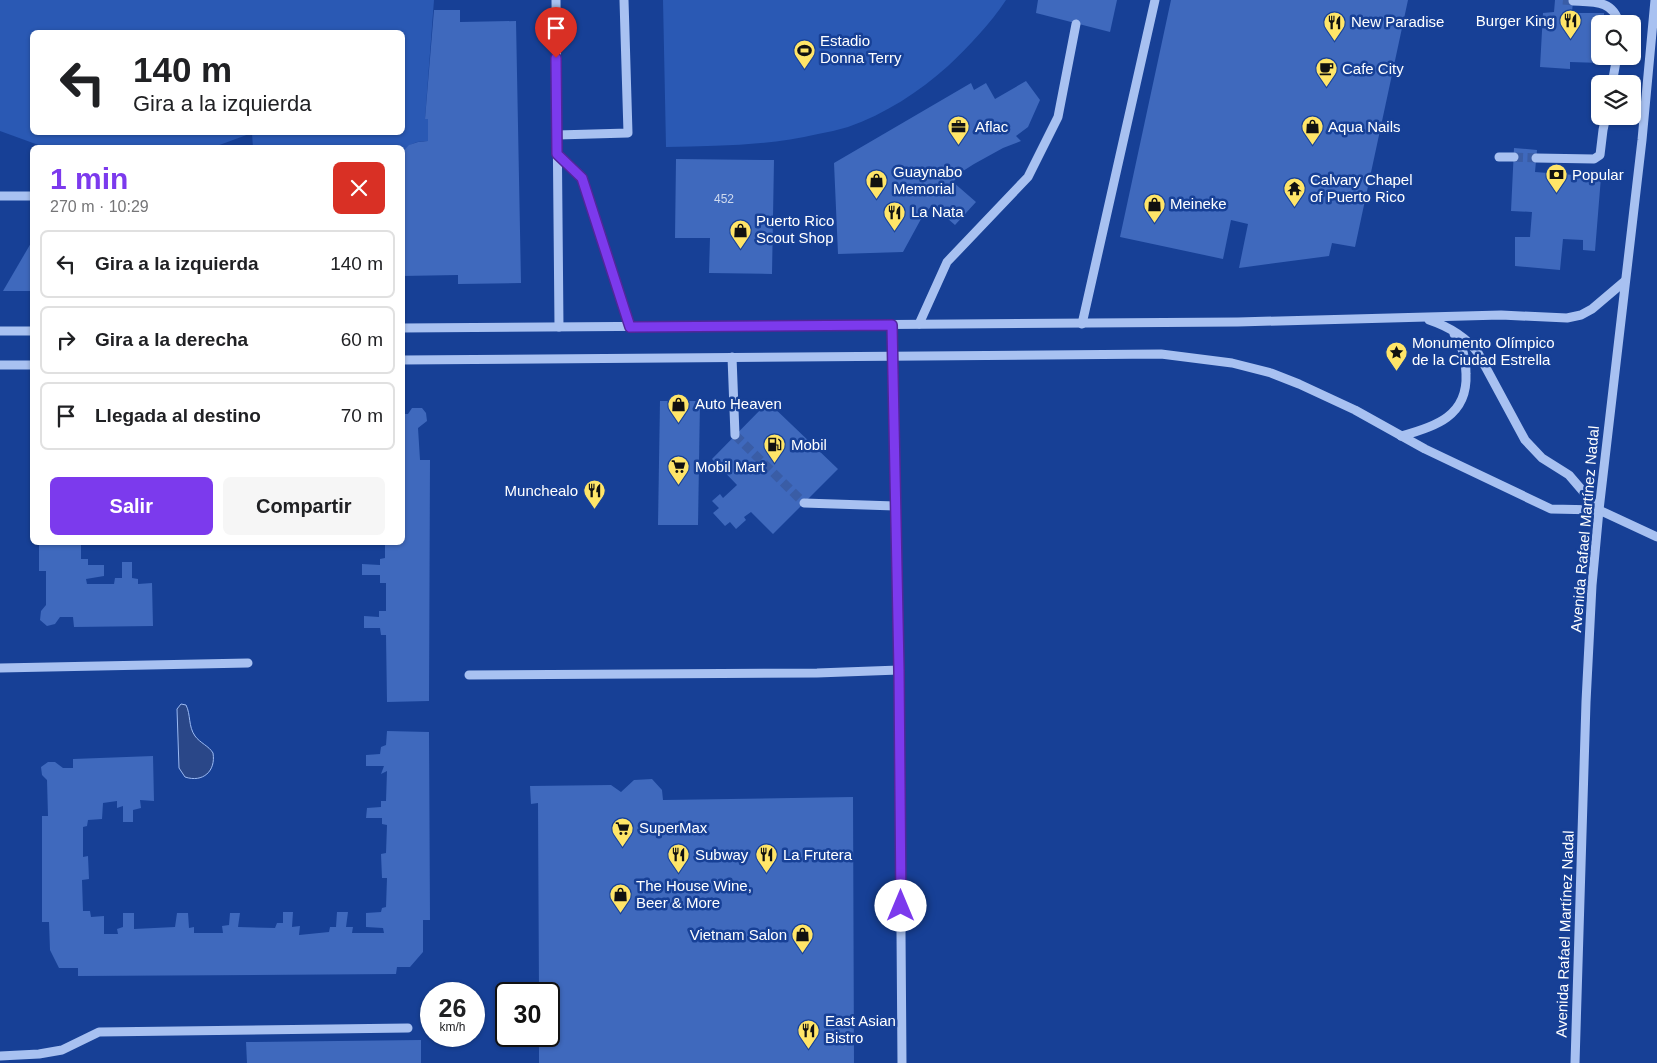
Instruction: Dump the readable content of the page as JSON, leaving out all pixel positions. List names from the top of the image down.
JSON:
{
  "streets": {
    "street": ["Avenida Rafael Martínez Nadal"]
  },
  "places": {
    "restaurant": [
      "Burger King",
      "New Paradise",
      "La Nata",
      "Munchealo",
      "Subway",
      "La Frutera",
      "East Asian Bistro"
    ],
    "sports": ["Estadio Donna Terry"],
    "cafe": ["Cafe City"],
    "office": ["Aflac"],
    "shop": [
      "Aqua Nails",
      "Guaynabo Memorial",
      "Meineke",
      "Puerto Rico Scout Shop",
      "Auto Heaven",
      "The House Wine, Beer & More",
      "Vietnam Salon"
    ],
    "bank": ["Popular"],
    "temple": ["Calvary Chapel of Puerto Rico"],
    "place": ["Monumento Olímpico de la Ciudad Estrella"],
    "fuel station": ["Mobil"],
    "supermarket": ["Mobil Mart", "SuperMax"]
  },
  "house_numbers": ["452"],
  "page": {
    "turn": ["140 m", "Gira a la izquierda"],
    "heading": ["1 min", "270 m · 10:29"],
    "list": [
      {
        "name": "Gira a la izquierda",
        "value": "140 m"
      },
      {
        "name": "Gira a la derecha",
        "value": "60 m"
      },
      {
        "name": "Llegada al destino",
        "value": "70 m"
      }
    ],
    "buttons": ["Salir", "Compartir"],
    "speed": "26 km/h",
    "limit": "30"
  }
}
